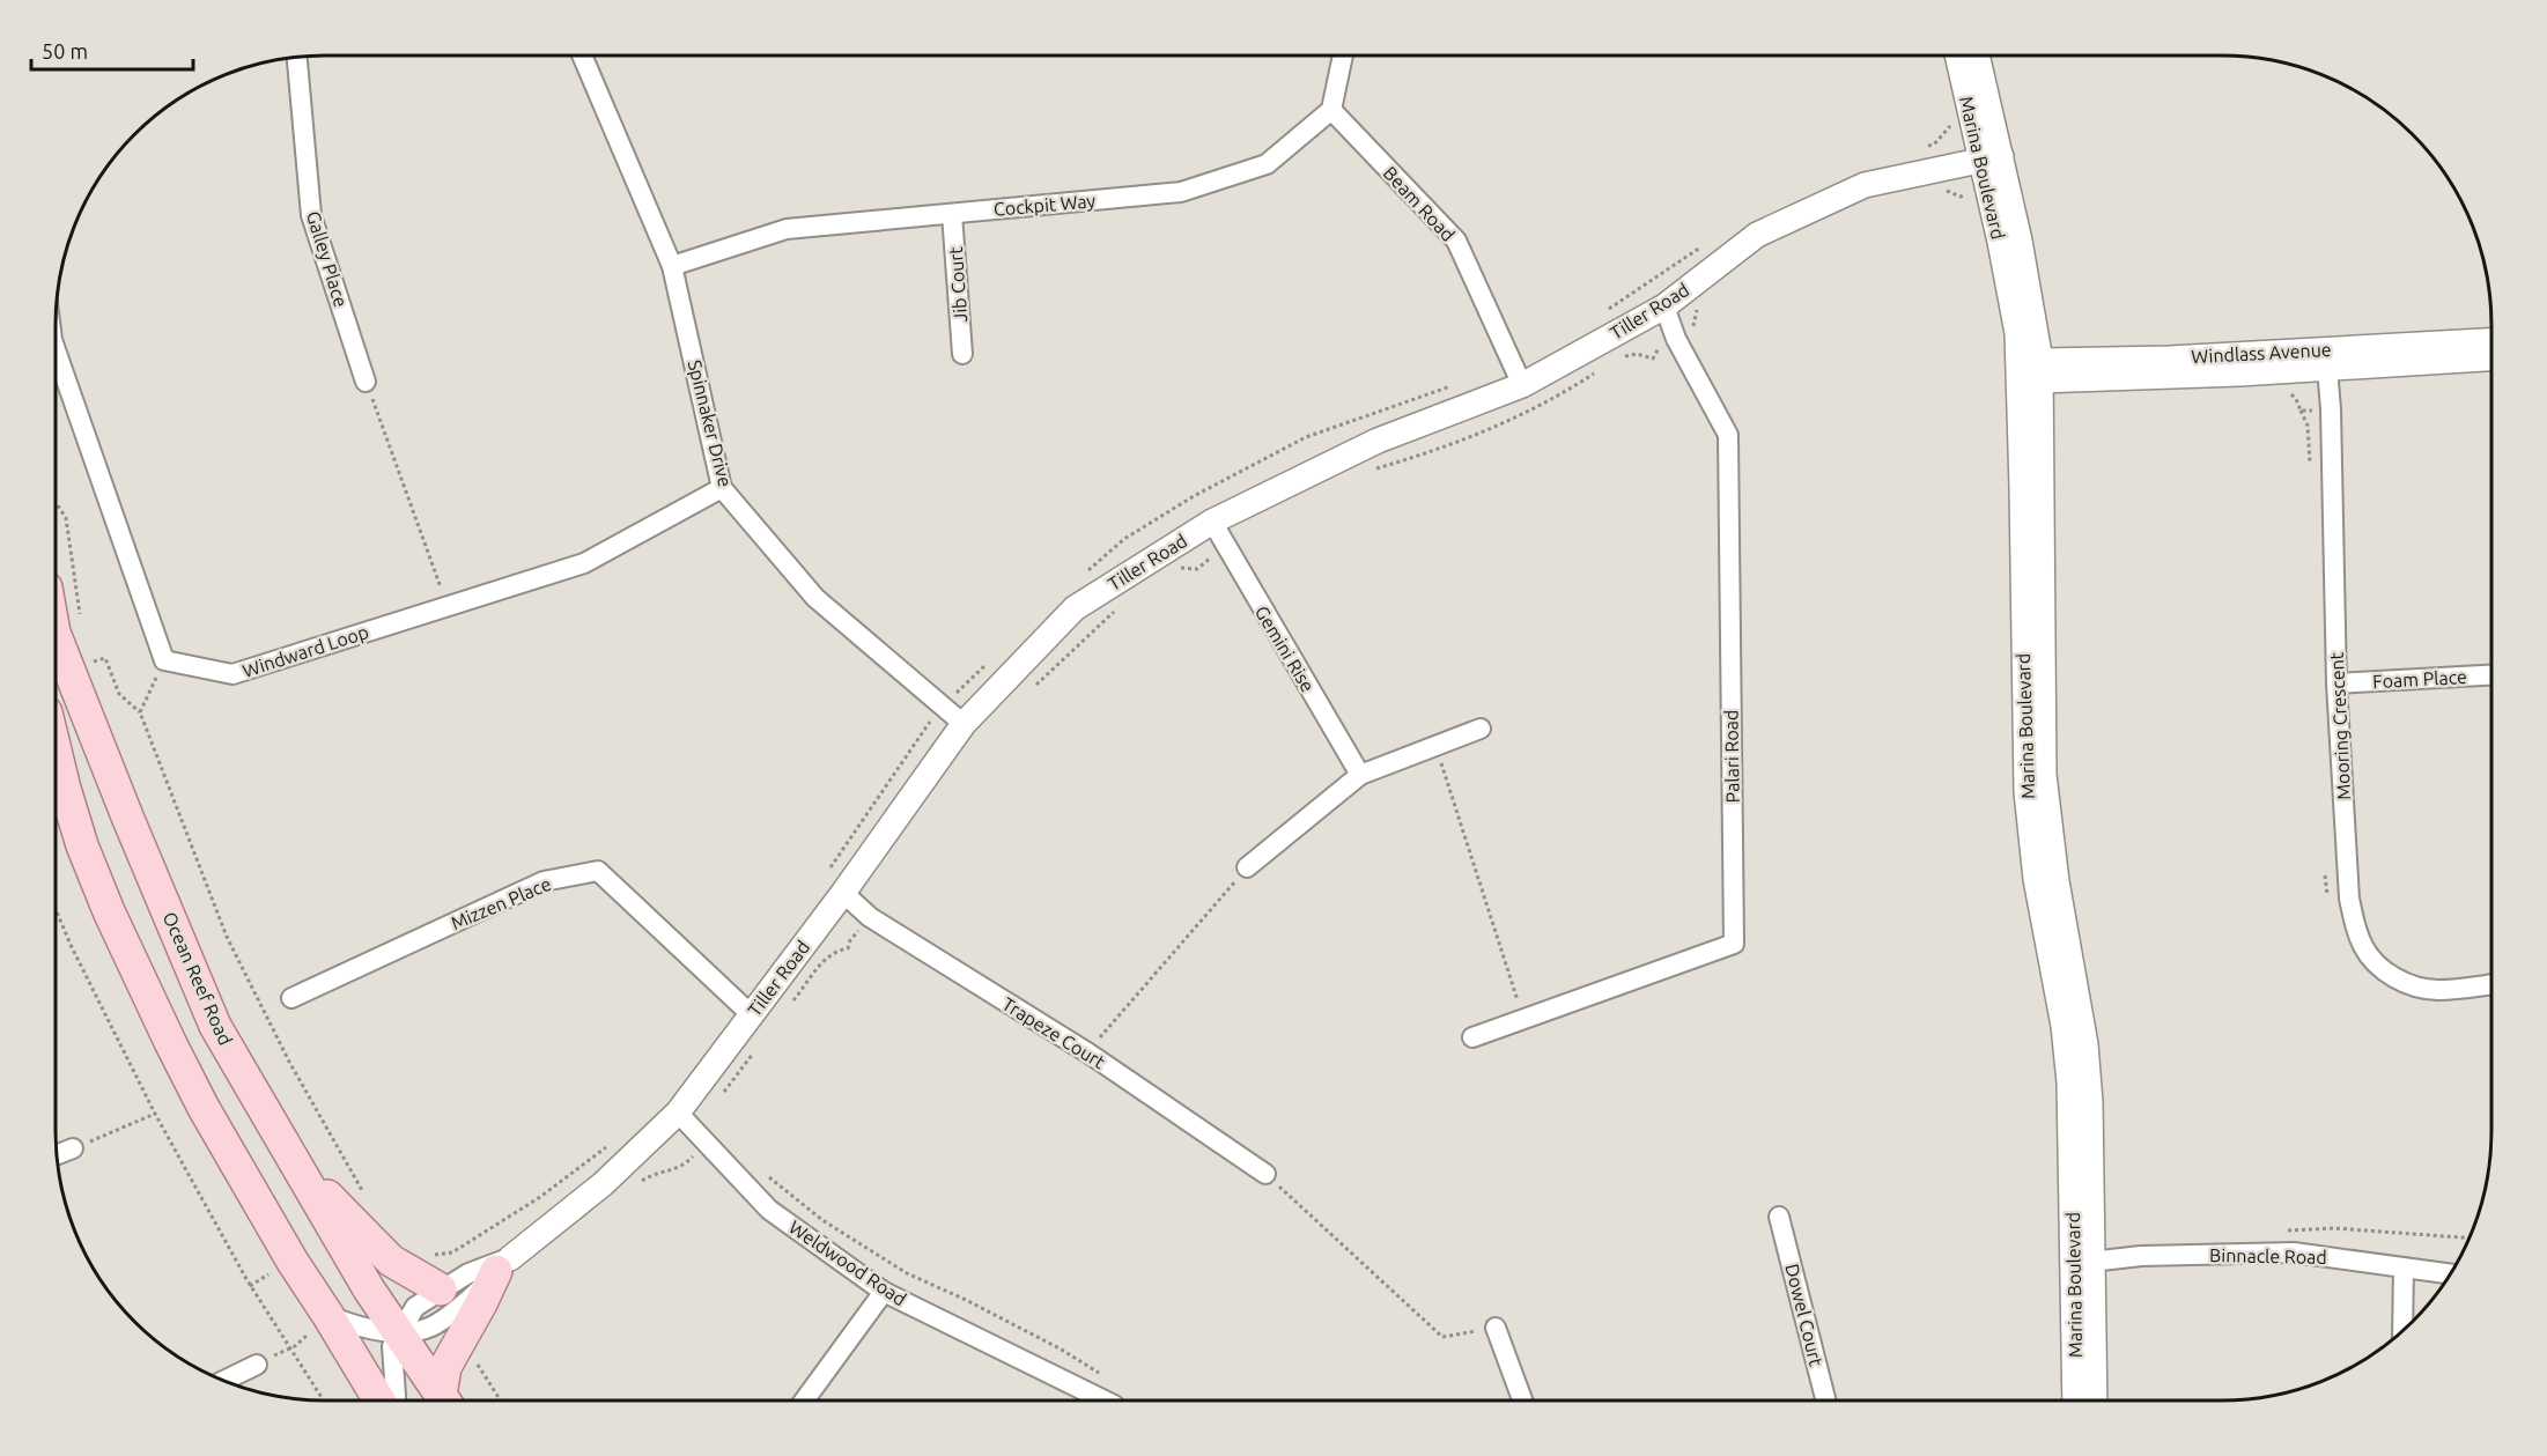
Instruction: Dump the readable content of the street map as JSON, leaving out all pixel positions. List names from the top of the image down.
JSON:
{
  "streets": {
    "main road": ["Ocean Reef Road"],
    "street": [
      "Marina Boulevard",
      "Beam Road",
      "Cockpit Way",
      "Galley Place",
      "Jib Court",
      "Tiller Road",
      "Windlass Avenue",
      "Spinnaker Drive",
      "Gemini Rise",
      "Windward Loop",
      "Foam Place",
      "Mooring Crescent",
      "Palari Road",
      "Mizzen Place",
      "Trapeze Court",
      "Binnacle Road",
      "Weldwood Road",
      "Dowel Court"
    ]
  },
  "crossings": [
    ["Marina Boulevard", "Tiller Road"],
    ["Marina Boulevard", "Windlass Avenue"],
    ["Marina Boulevard", "Binnacle Road"],
    ["Beam Road", "Cockpit Way"],
    ["Beam Road", "Tiller Road"],
    ["Cockpit Way", "Jib Court"],
    ["Cockpit Way", "Spinnaker Drive"],
    ["Tiller Road", "Spinnaker Drive"],
    ["Tiller Road", "Gemini Rise"],
    ["Tiller Road", "Palari Road"],
    ["Tiller Road", "Mizzen Place"],
    ["Tiller Road", "Ocean Reef Road"],
    ["Tiller Road", "Trapeze Court"],
    ["Tiller Road", "Weldwood Road"],
    ["Windlass Avenue", "Mooring Crescent"],
    ["Spinnaker Drive", "Windward Loop"],
    ["Foam Place", "Mooring Crescent"]
  ],
  "scale_bar": "50 m"
}
